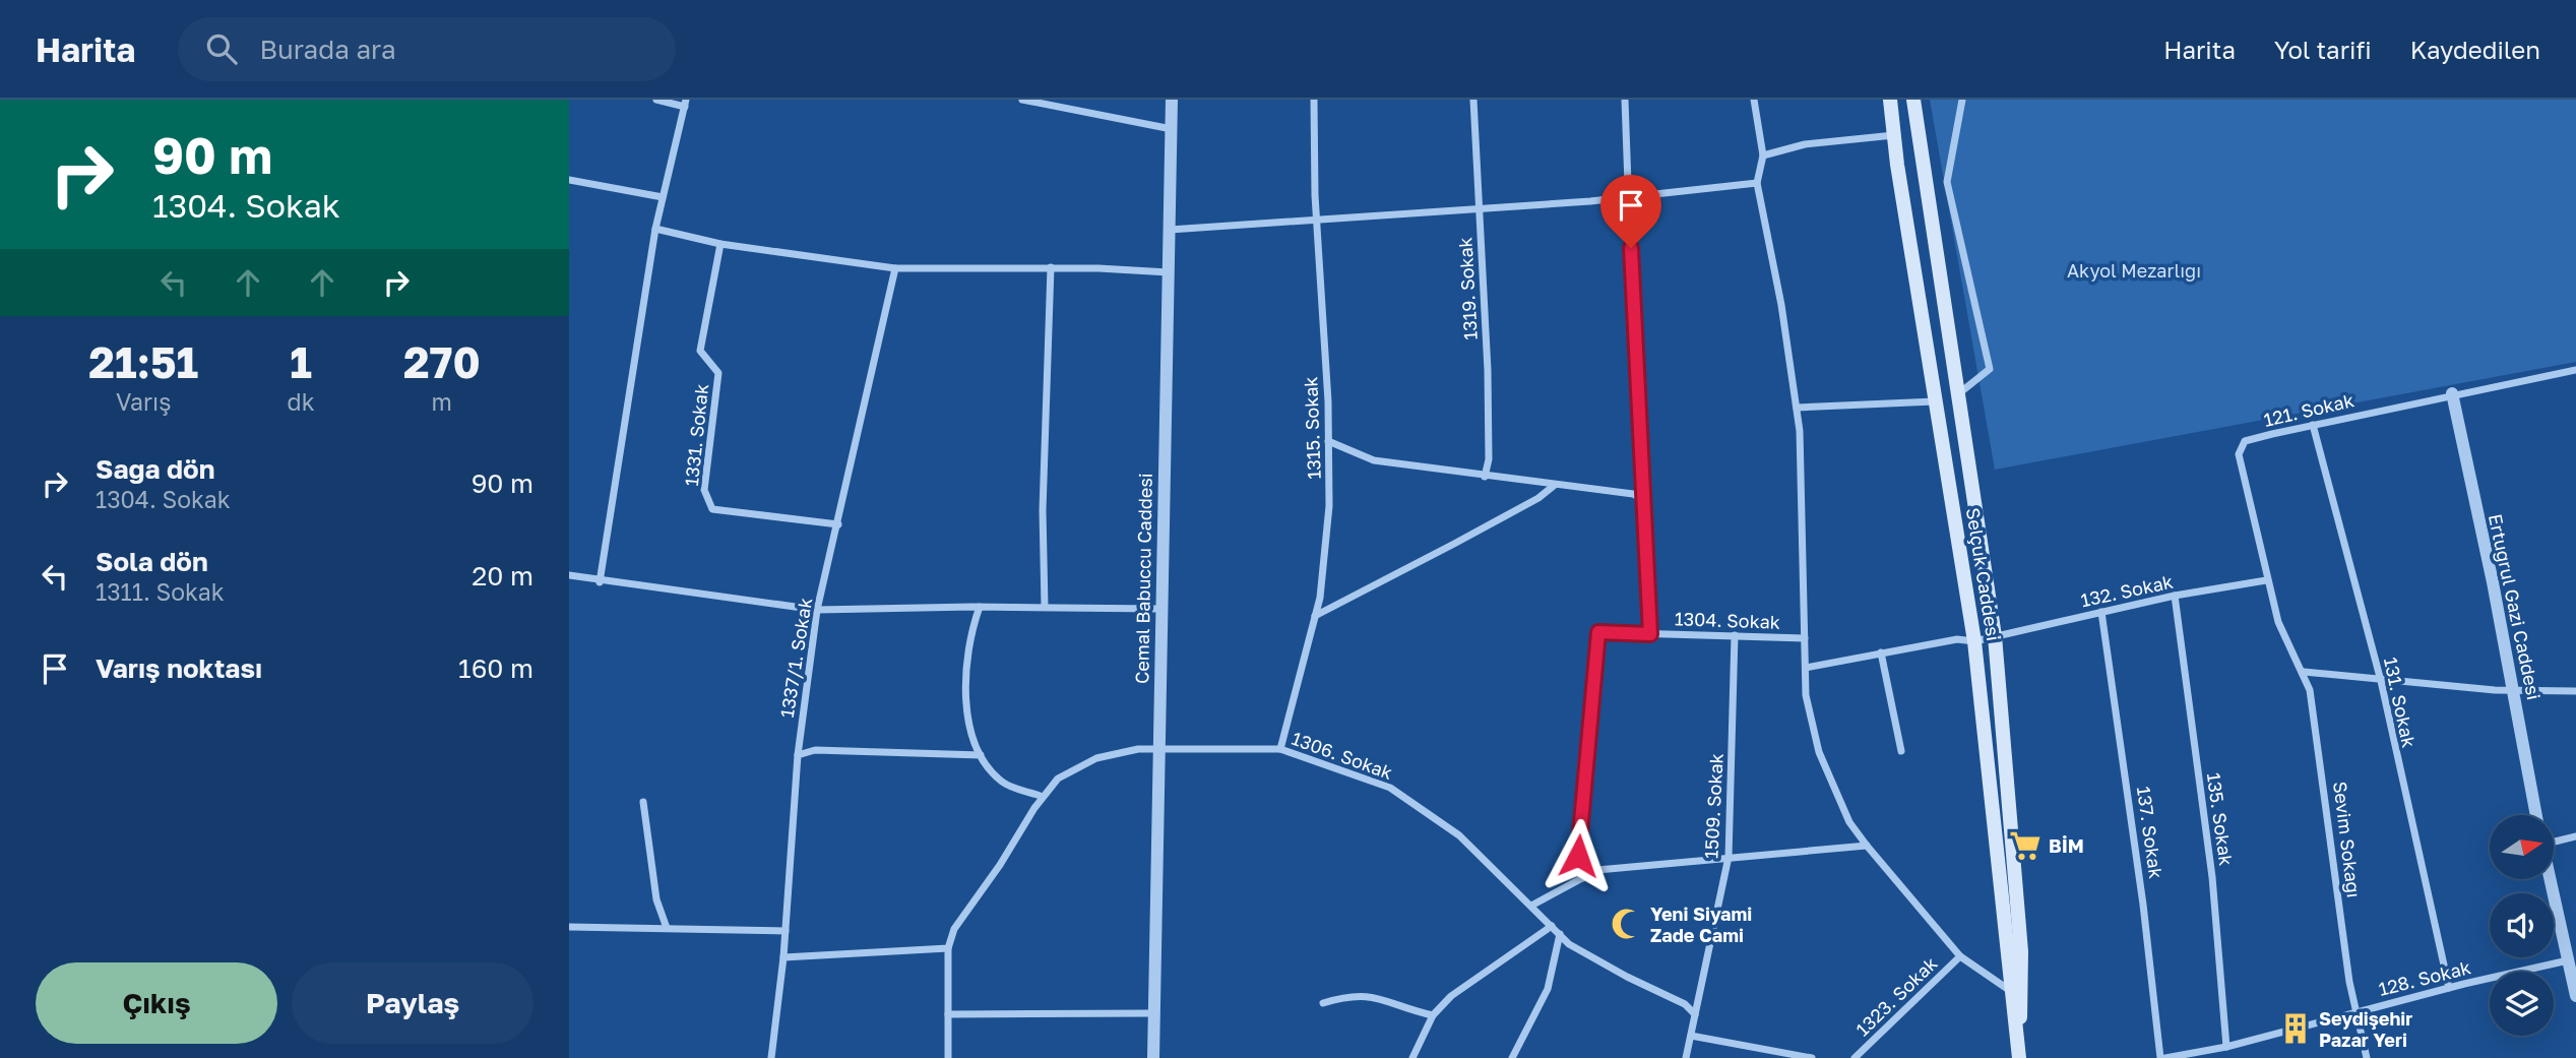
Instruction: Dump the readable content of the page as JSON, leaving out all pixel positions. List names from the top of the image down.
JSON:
{
  "streets": {
    "main road": ["Selçuk Caddesi"],
    "street": [
      "1319. Sokak",
      "121. Sokak",
      "1315. Sokak",
      "1331. Sokak",
      "Cemal Babuccu Caddesi",
      "132. Sokak",
      "Ertuğrul Gazi Caddesi",
      "1304. Sokak",
      "1337/1. Sokak",
      "131. Sokak",
      "1306. Sokak",
      "1509. Sokak",
      "135. Sokak",
      "137. Sokak",
      "Sevim Sokağı",
      "128. Sokak",
      "1323. Sokak"
    ]
  },
  "crossings": [
    ["121. Sokak", "132. Sokak"],
    ["121. Sokak", "Ertuğrul Gazi Caddesi"],
    ["121. Sokak", "131. Sokak"],
    ["121. Sokak", "Sevim Sokağı"],
    ["1315. Sokak", "1306. Sokak"],
    ["1331. Sokak", "1337/1. Sokak"],
    ["Selçuk Caddesi", "132. Sokak"],
    ["Cemal Babuccu Caddesi", "1306. Sokak"],
    ["132. Sokak", "135. Sokak"],
    ["132. Sokak", "137. Sokak"],
    ["1304. Sokak", "1509. Sokak"],
    ["131. Sokak", "128. Sokak"],
    ["1306. Sokak", "1509. Sokak"],
    ["135. Sokak", "128. Sokak"],
    ["137. Sokak", "128. Sokak"],
    ["Sevim Sokağı", "128. Sokak"]
  ],
  "parks": ["Akyol Mezarlığı"],
  "places": {
    "supermarket": ["BİM"],
    "mosque": ["Yeni Siyami Zade Cami"],
    "building": ["Seydişehir Pazar Yeri"]
  },
  "north": "right",
  "page": {
    "header": "Harita",
    "search": "Burada ara",
    "nav": ["Harita", "Yol tarifi", "Kaydedilen"],
    "turn": ["90 m", "1304. Sokak"],
    "eta": [
      "21:51",
      "Varış",
      "1",
      "dk",
      "270",
      "m"
    ],
    "list": [
      {
        "name": "Sağa dön",
        "note": "1304. Sokak",
        "value": "90 m"
      },
      {
        "name": "Sola dön",
        "note": "1311. Sokak",
        "value": "20 m"
      },
      {
        "name": "Varış noktası",
        "value": "160 m"
      }
    ],
    "buttons": ["Çıkış", "Paylaş"]
  }
}
